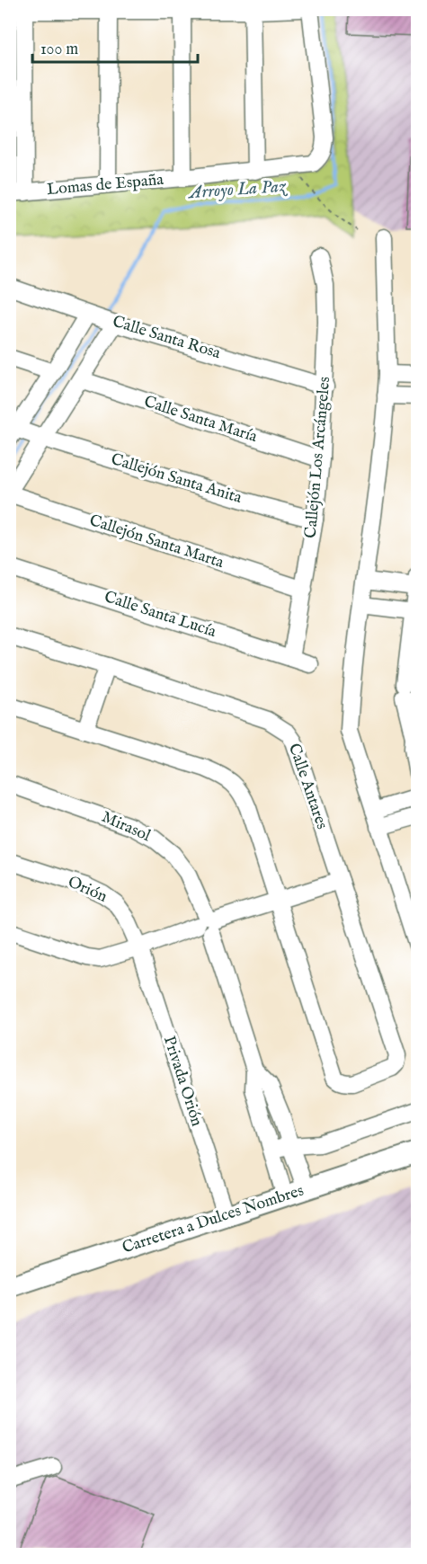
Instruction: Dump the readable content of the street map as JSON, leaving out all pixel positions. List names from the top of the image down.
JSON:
{
  "streets": {
    "main road": ["Carretera a Dulces Nombres"],
    "street": [
      "Lomas de España",
      "Calle Santa Rosa",
      "Calle Santa María",
      "Callejón Los Arcángeles",
      "Callejón Santa Anita",
      "Callejón Santa Marta",
      "Calle Santa Lucía",
      "Calle Antares",
      "Mirasol",
      "Orión",
      "Privada Orión"
    ]
  },
  "crossings": [
    ["Calle Santa Rosa", "Callejón Los Arcángeles"],
    ["Calle Santa María", "Callejón Los Arcángeles"],
    ["Callejón Los Arcángeles", "Callejón Santa Anita"],
    ["Callejón Los Arcángeles", "Callejón Santa Marta"],
    ["Callejón Los Arcángeles", "Calle Santa Lucía"],
    ["Mirasol", "Carretera a Dulces Nombres"],
    ["Orión", "Privada Orión"],
    ["Privada Orión", "Carretera a Dulces Nombres"]
  ],
  "water": ["Arroyo La Paz"],
  "scale_bar": "100 m"
}
